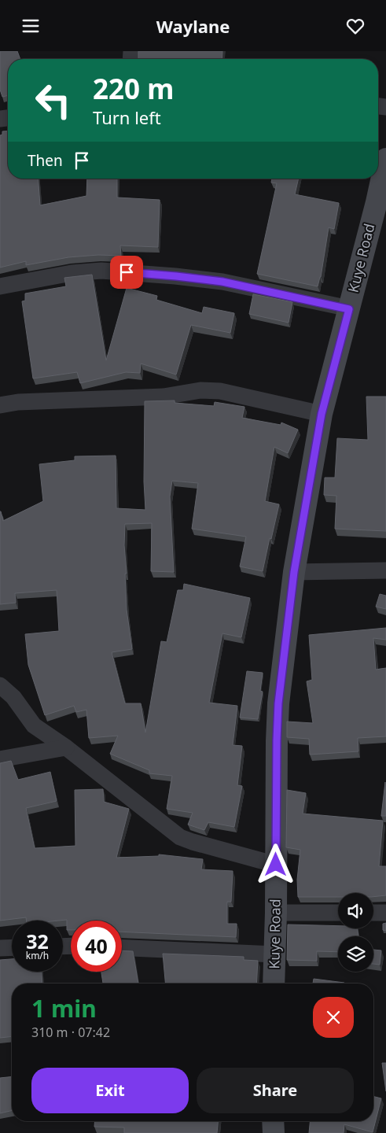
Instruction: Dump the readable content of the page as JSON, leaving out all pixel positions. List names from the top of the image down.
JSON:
{
  "streets": {
    "street": ["Kuye Road"]
  },
  "page": {
    "header": "Waylane",
    "turn": ["220 m", "Turn left"],
    "then": "Then",
    "speed": "32 km/h",
    "limit": "40",
    "heading": ["1 min", "310 m · 07:42"],
    "buttons": ["Exit", "Share"]
  }
}
